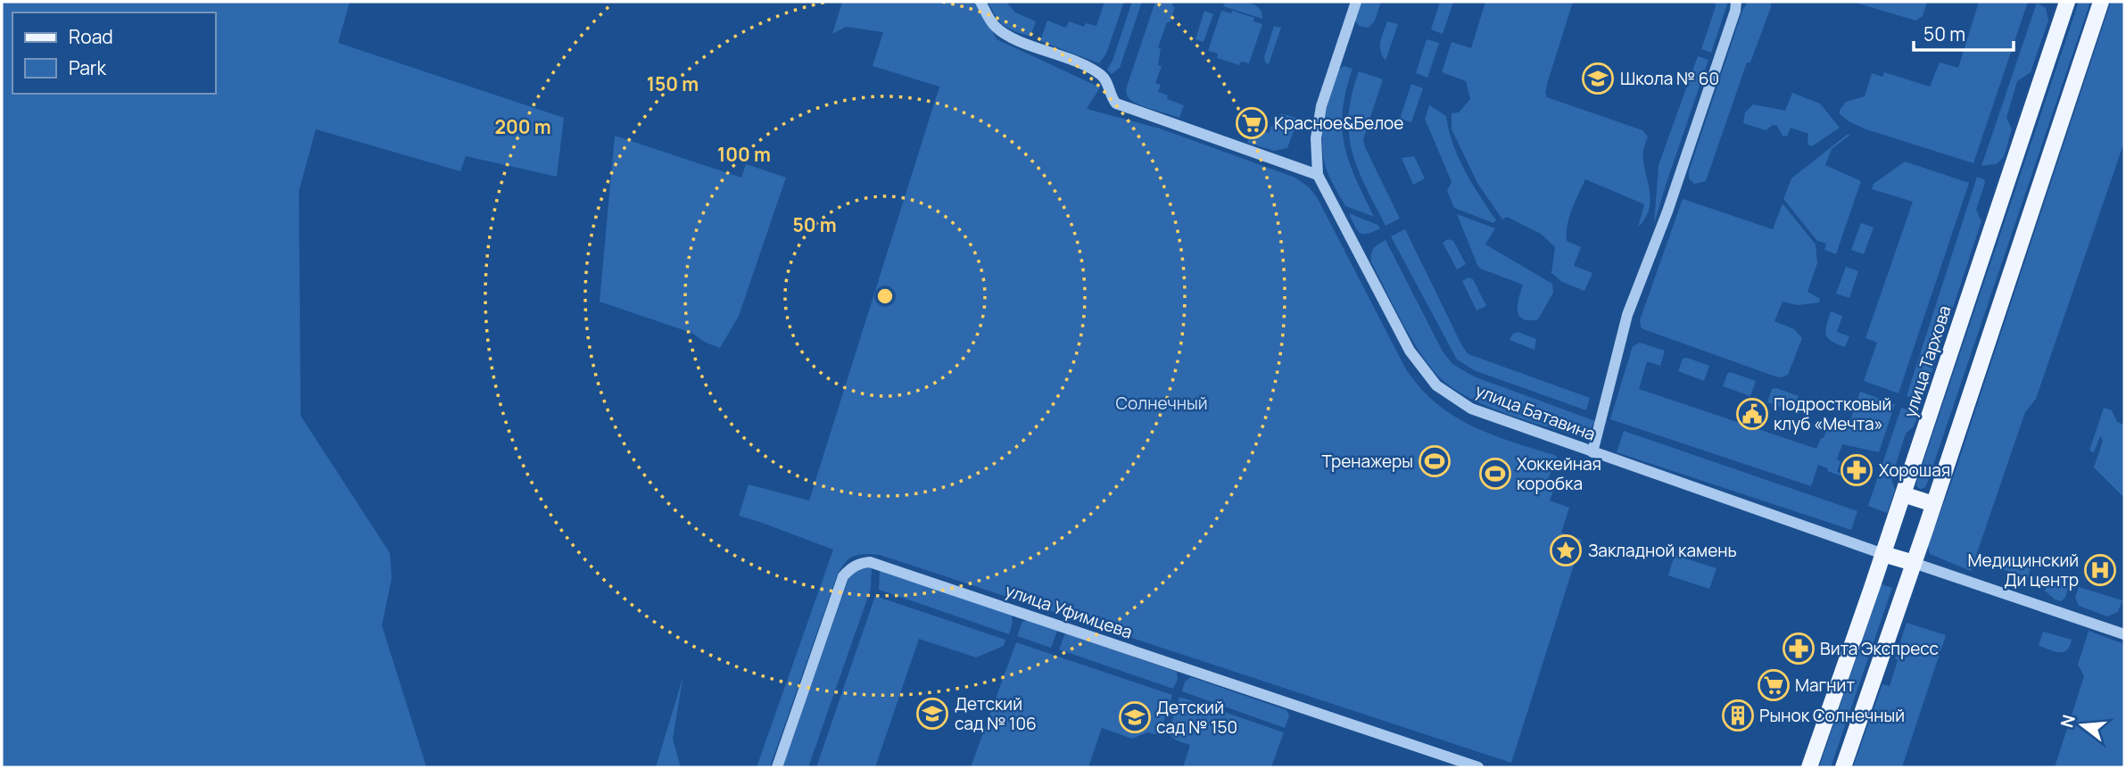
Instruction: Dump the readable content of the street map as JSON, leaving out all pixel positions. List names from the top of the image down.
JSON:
{
  "streets": {
    "main road": ["улица Тархова"],
    "street": ["улица Батавина", "улица Уфимцева"]
  },
  "crossings": [
    ["улица Тархова", "улица Батавина"]
  ],
  "parks": ["Солнечный"],
  "places": {
    "school or university": ["Школа № 60", "Детский сад № 106", "Детский сад № 150"],
    "supermarket": ["Красное&Белое", "Магнит"],
    "public building": ["Подростковый клуб «Мечта»"],
    "sports": ["Тренажеры", "Хоккейная коробка"],
    "pharmacy": ["Хорошая", "Вита Экспресс"],
    "place": ["Закладной камень"],
    "hospital": ["Медицинский Ди центр"],
    "building": ["Рынок Солнечный"]
  },
  "legend": ["Road", "Park"],
  "scale_bar": "50 m",
  "north": "left",
  "rings": [
    "150 m",
    "200 m",
    "100 m",
    "50 m"
  ]
}
